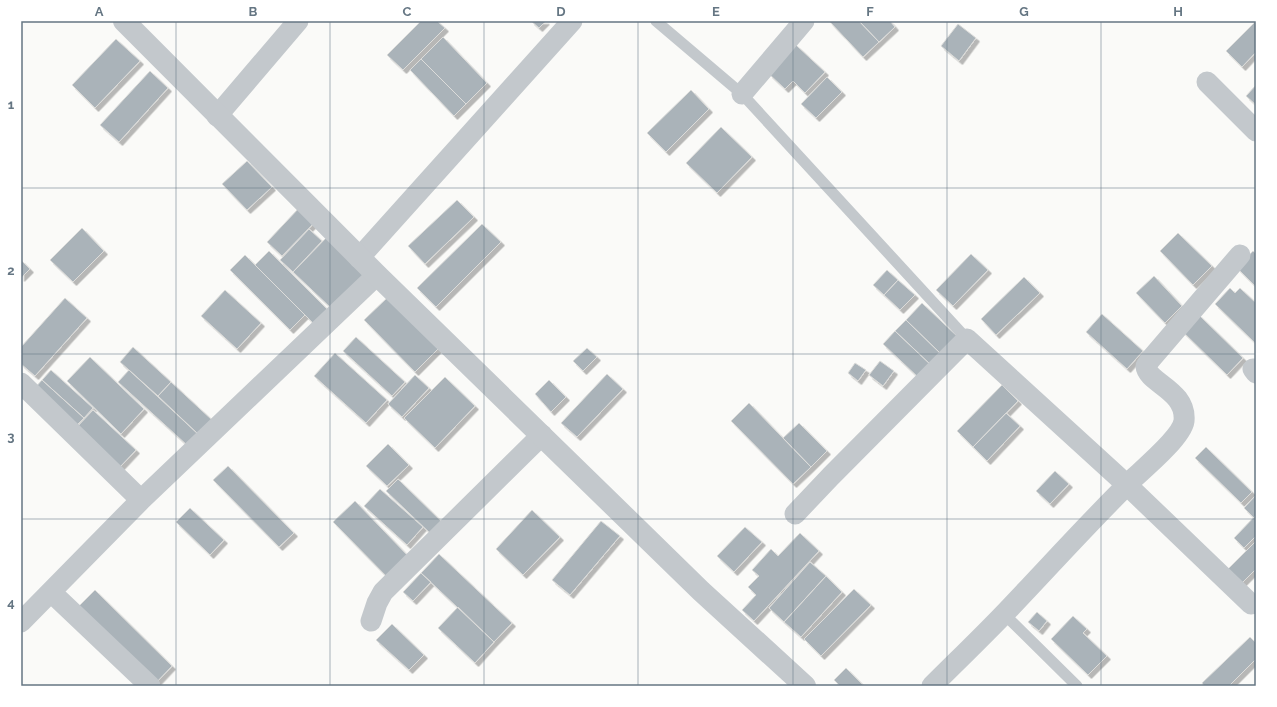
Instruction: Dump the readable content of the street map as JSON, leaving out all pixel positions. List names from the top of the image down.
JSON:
{
  "grid": {
    "columns": [
      "A",
      "B",
      "C",
      "D",
      "E",
      "F",
      "G",
      "H"
    ],
    "rows": [
      "1",
      "2",
      "3",
      "4"
    ]
  }
}
